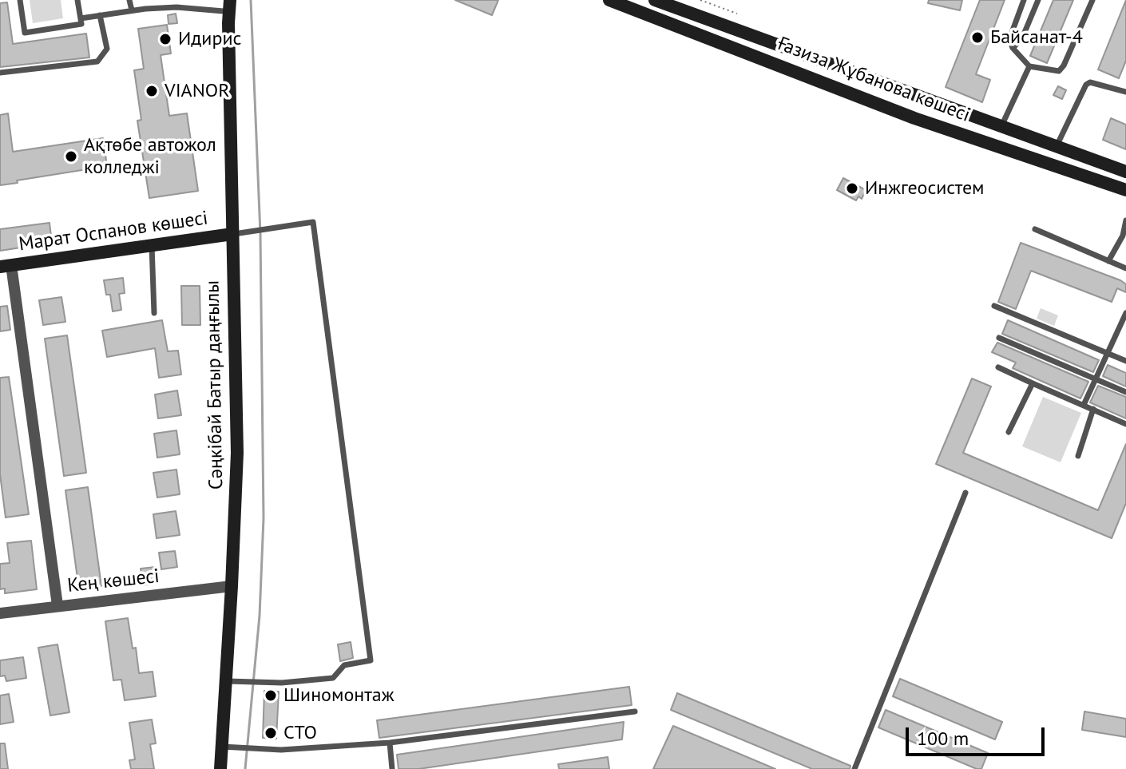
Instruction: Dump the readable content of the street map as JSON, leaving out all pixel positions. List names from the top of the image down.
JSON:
{
  "streets": {
    "street": [
      "Ғазиза Жұбанова көшесі",
      "Марат Оспанов көшесі",
      "Сәңкібай Батыр даңғылы",
      "Кең көшесі"
    ]
  },
  "crossings": [
    ["Марат Оспанов көшесі", "Сәңкібай Батыр даңғылы"],
    ["Сәңкібай Батыр даңғылы", "Кең көшесі"]
  ],
  "places": [
    "Байсанат-4",
    "Идирис",
    "VIANOR",
    "Ақтөбе автожол колледжі",
    "Инжгеосистем",
    "Шиномонтаж",
    "СТО"
  ],
  "scale_bar": "100 m"
}
